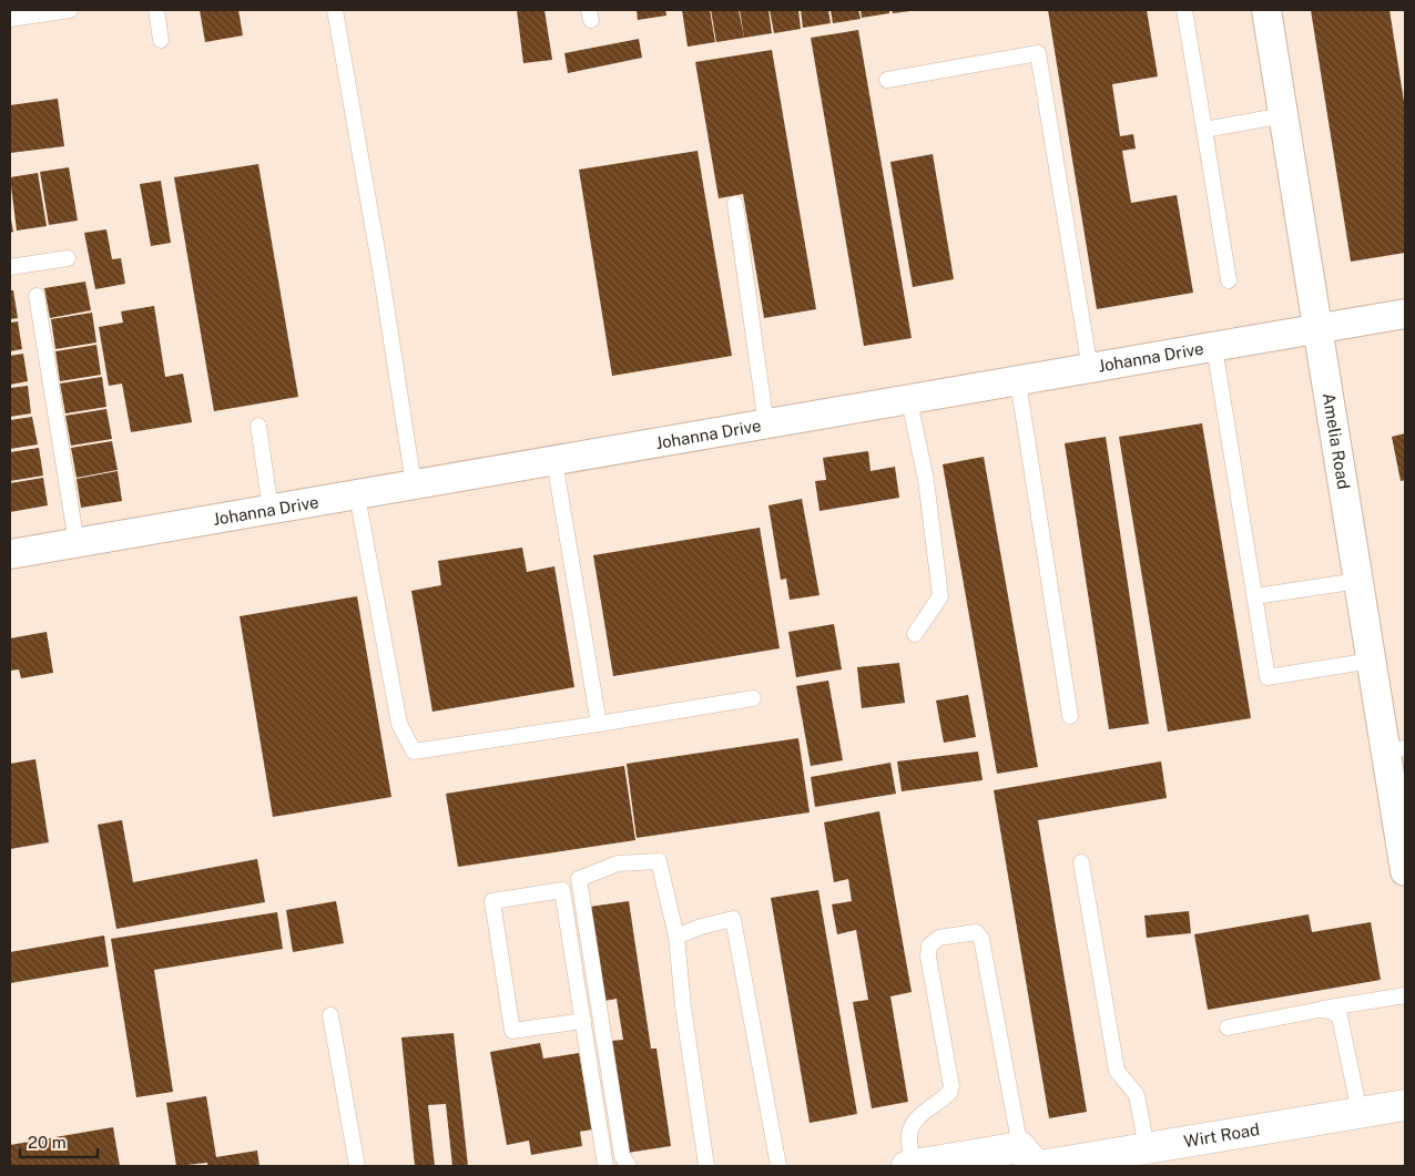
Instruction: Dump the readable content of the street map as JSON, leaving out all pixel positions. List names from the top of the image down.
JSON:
{
  "streets": {
    "main road": ["Wirt Road"],
    "street": ["Johanna Drive", "Amelia Road"]
  },
  "crossings": [
    ["Johanna Drive", "Amelia Road"]
  ],
  "scale_bar": "20 m"
}
